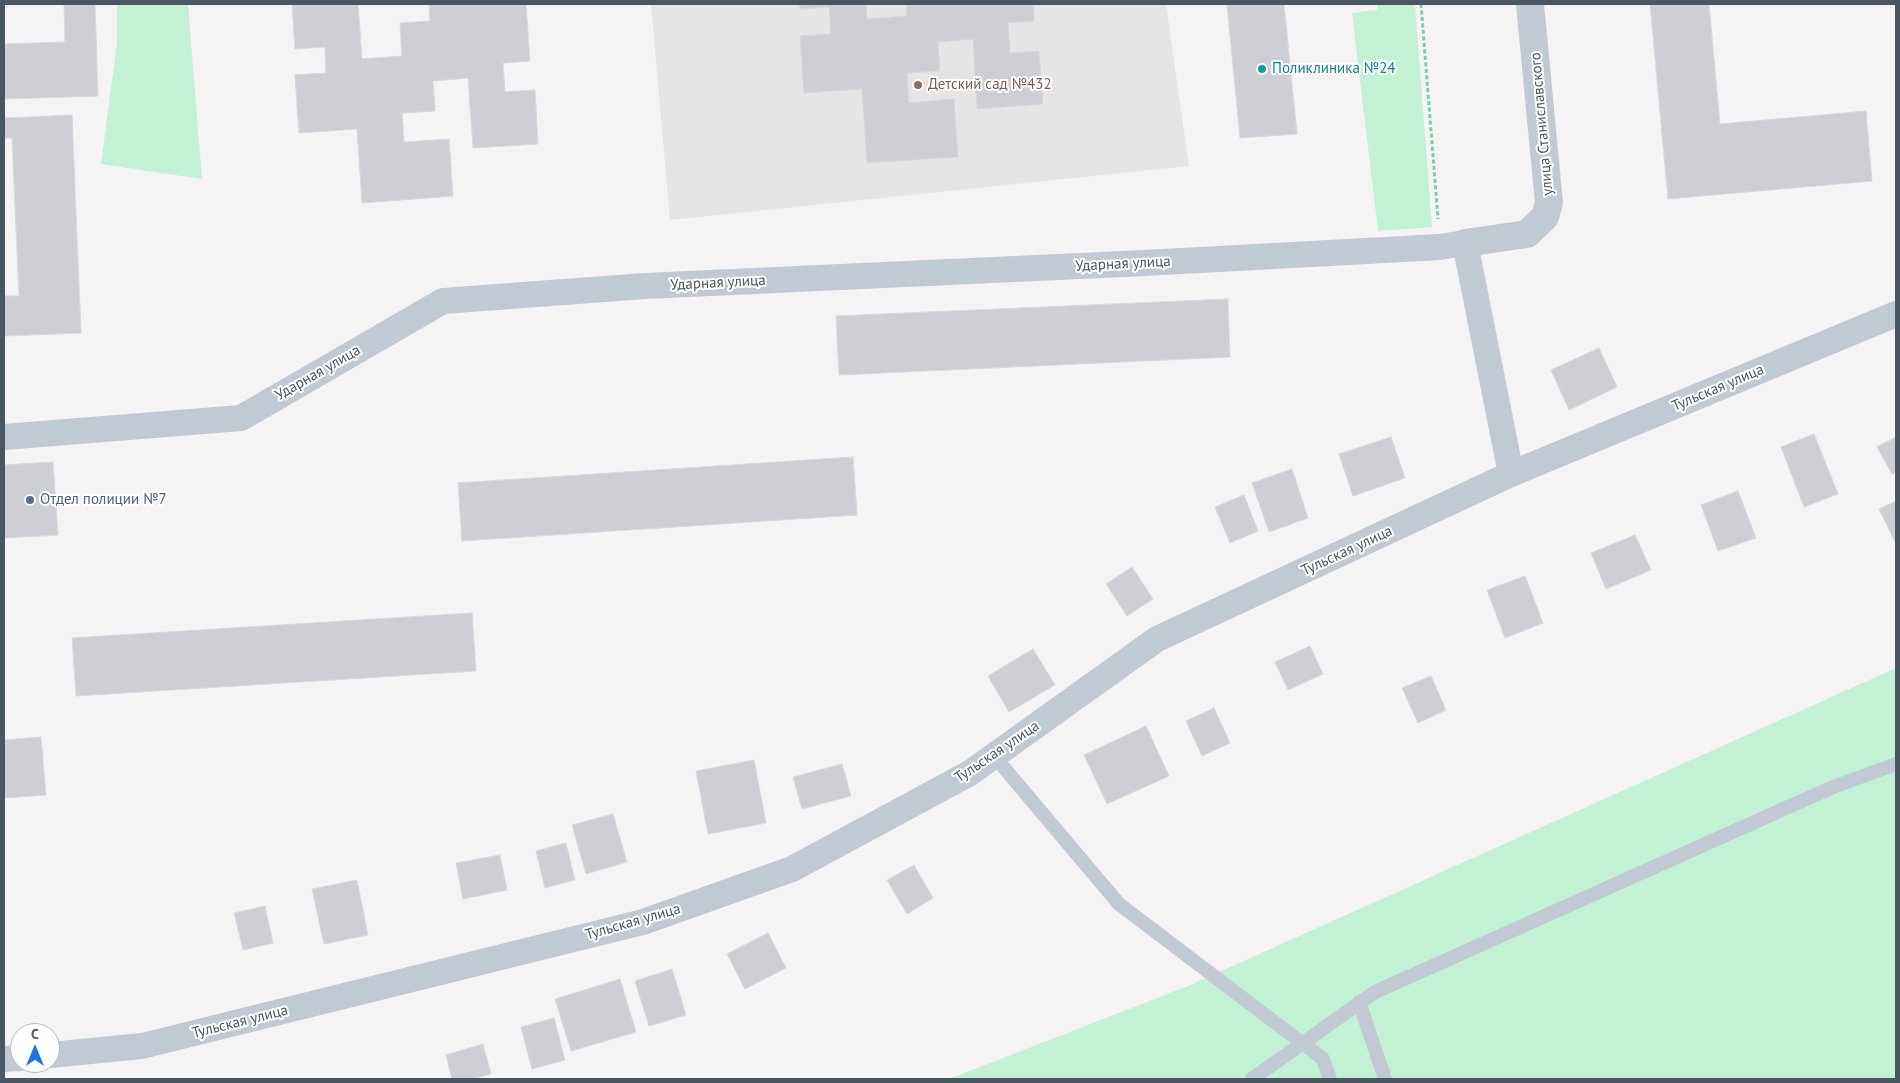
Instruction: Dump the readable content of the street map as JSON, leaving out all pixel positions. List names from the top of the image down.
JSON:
{
  "streets": {
    "street": ["улица Станиславского", "Ударная улица", "Тульская улица"]
  },
  "crossings": [
    ["улица Станиславского", "Ударная улица"]
  ],
  "places": ["Поликлиника №24", "Детский сад №432", "Отдел полиции №7"],
  "north": "top"
}
